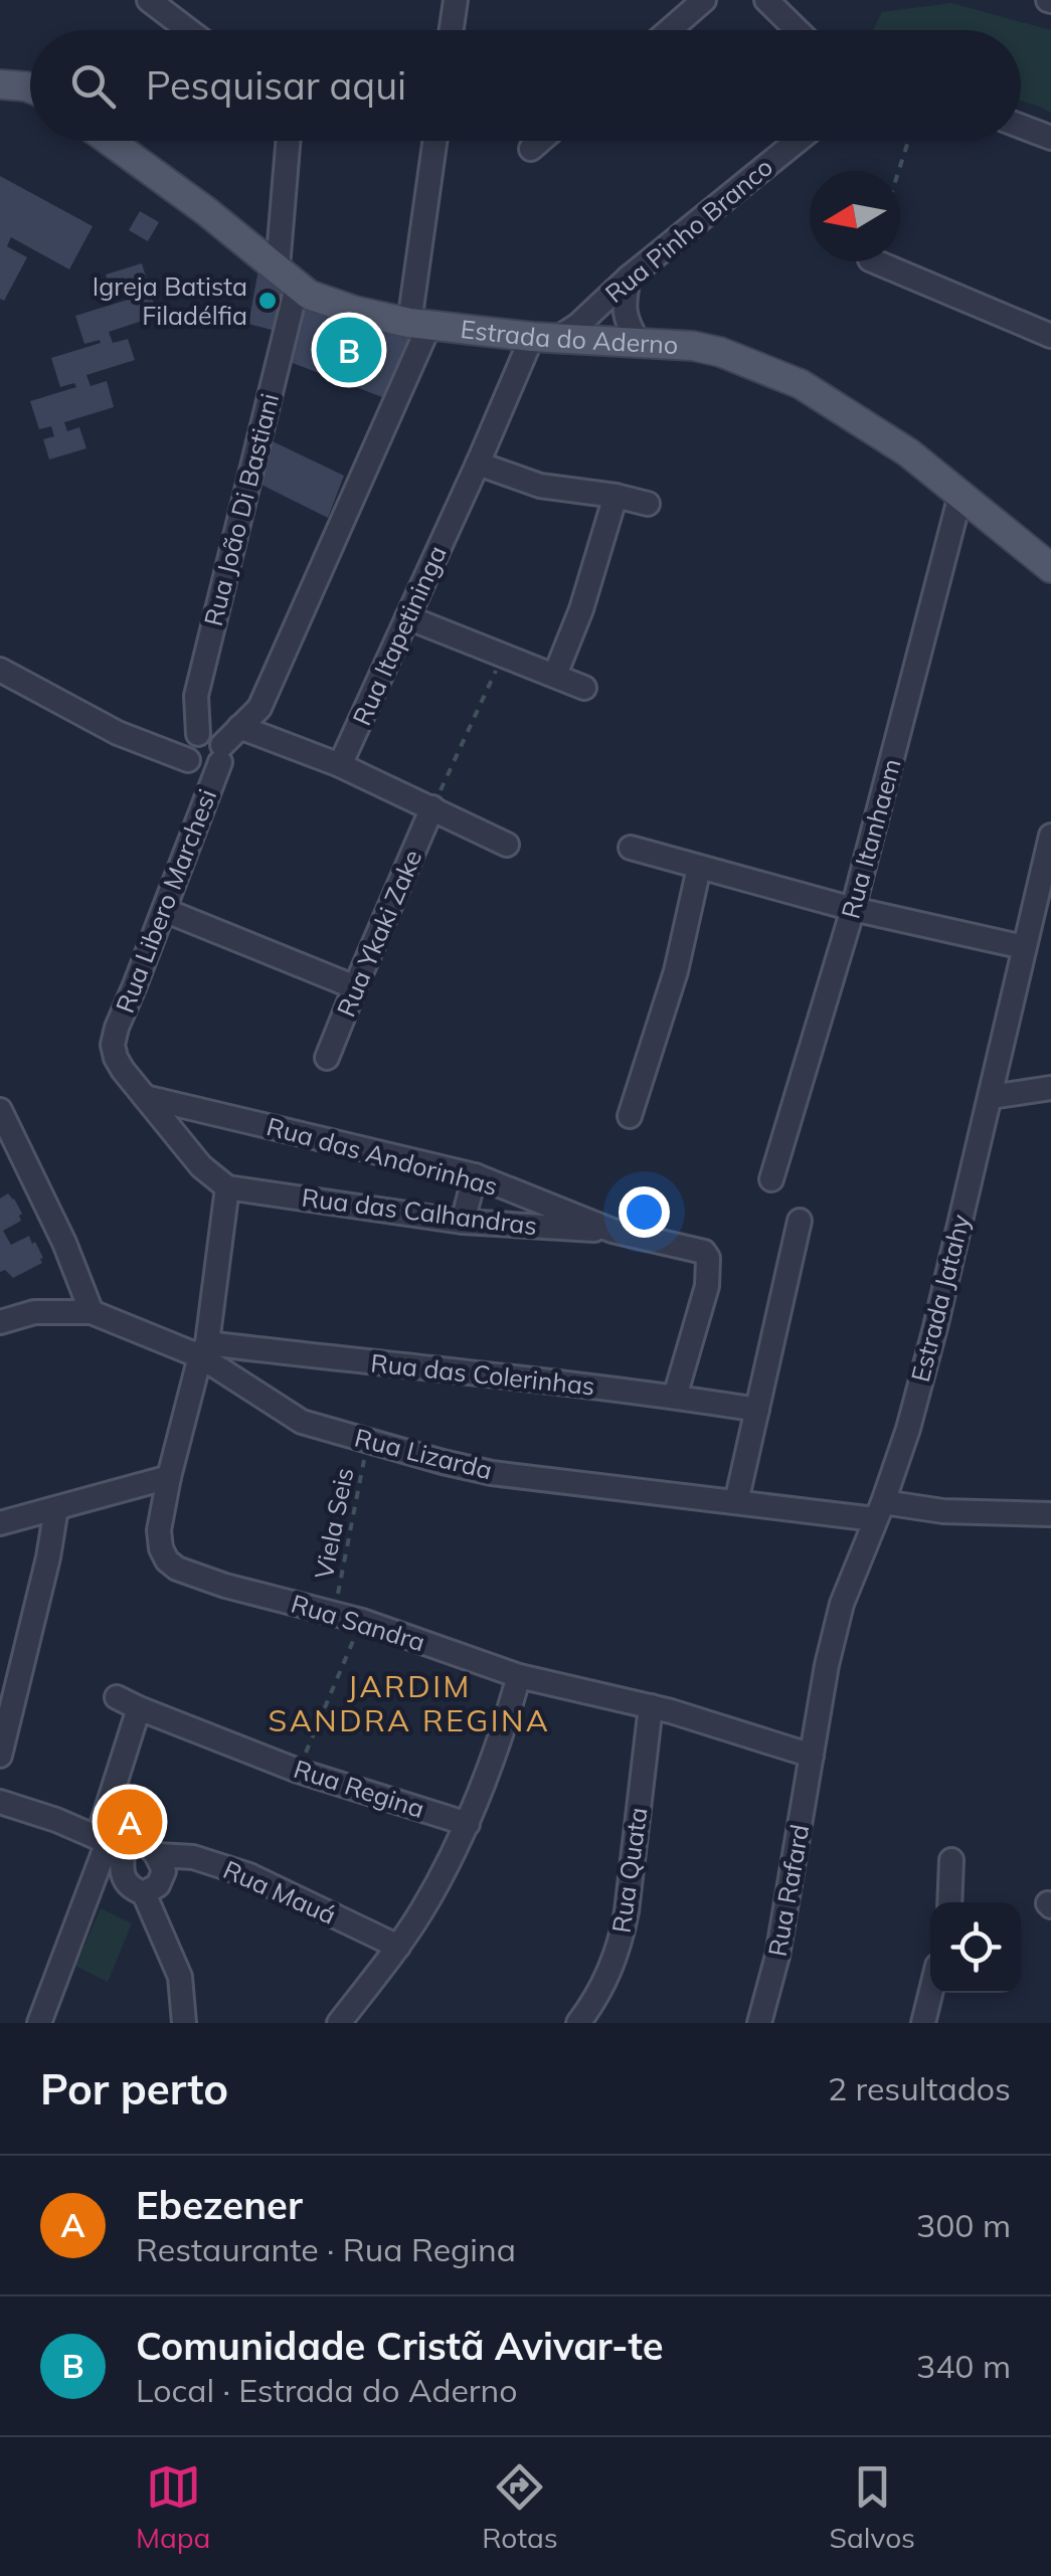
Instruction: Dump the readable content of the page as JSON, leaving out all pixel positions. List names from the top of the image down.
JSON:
{
  "streets": {
    "main road": ["Estrada do Aderno"],
    "street": [
      "Rua Pinho Branco",
      "Rua João Di Bastiani",
      "Rua Itapetininga",
      "Rua Itanhaem",
      "Rua Libero Marchesi",
      "Rua Ykaki Zake",
      "Rua das Andorinhas",
      "Rua das Calhandras",
      "Estrada Jatahy",
      "Rua das Colerinhas",
      "Rua Lizarda",
      "Rua Sandra",
      "Rua Regina",
      "Rua Quata",
      "Rua Rafard",
      "Rua Mauá"
    ],
    "path": ["Viela Seis"]
  },
  "crossings": [
    ["Rua Pinho Branco", "Estrada do Aderno"],
    ["Rua Pinho Branco", "Rua Itapetininga"],
    ["Estrada do Aderno", "Rua João Di Bastiani"],
    ["Estrada do Aderno", "Rua Itapetininga"],
    ["Estrada do Aderno", "Rua Itanhaem"],
    ["Estrada do Aderno", "Rua Libero Marchesi"],
    ["Rua João Di Bastiani", "Rua Libero Marchesi"],
    ["Rua Libero Marchesi", "Rua das Andorinhas"],
    ["Rua Libero Marchesi", "Rua das Calhandras"],
    ["Rua das Andorinhas", "Rua das Calhandras"],
    ["Rua das Andorinhas", "Rua das Colerinhas"],
    ["Estrada Jatahy", "Rua Lizarda"],
    ["Estrada Jatahy", "Rua Sandra"],
    ["Estrada Jatahy", "Rua Rafard"],
    ["Rua das Colerinhas", "Rua Lizarda"],
    ["Rua das Colerinhas", "Rua Sandra"],
    ["Rua Lizarda", "Viela Seis"],
    ["Rua Lizarda", "Rua Sandra"],
    ["Viela Seis", "Rua Sandra"],
    ["Rua Sandra", "Rua Quata"],
    ["Rua Sandra", "Rua Rafard"]
  ],
  "districts": ["JARDIM SANDRA REGINA"],
  "places": ["Igreja Batista Filadélfia"],
  "north": "left",
  "page": {
    "search": "Pesquisar aqui",
    "pins": ["B", "A"],
    "heading": ["Por perto", "2 resultados"],
    "list": [
      {
        "mark": "A",
        "name": "Ebezener",
        "note": "Restaurante · Rua Regina",
        "value": "300 m"
      },
      {
        "mark": "B",
        "name": "Comunidade Cristã Avivar-te",
        "note": "Local · Estrada do Aderno",
        "value": "340 m"
      }
    ],
    "nav": ["Mapa", "Rotas", "Salvos"]
  }
}
